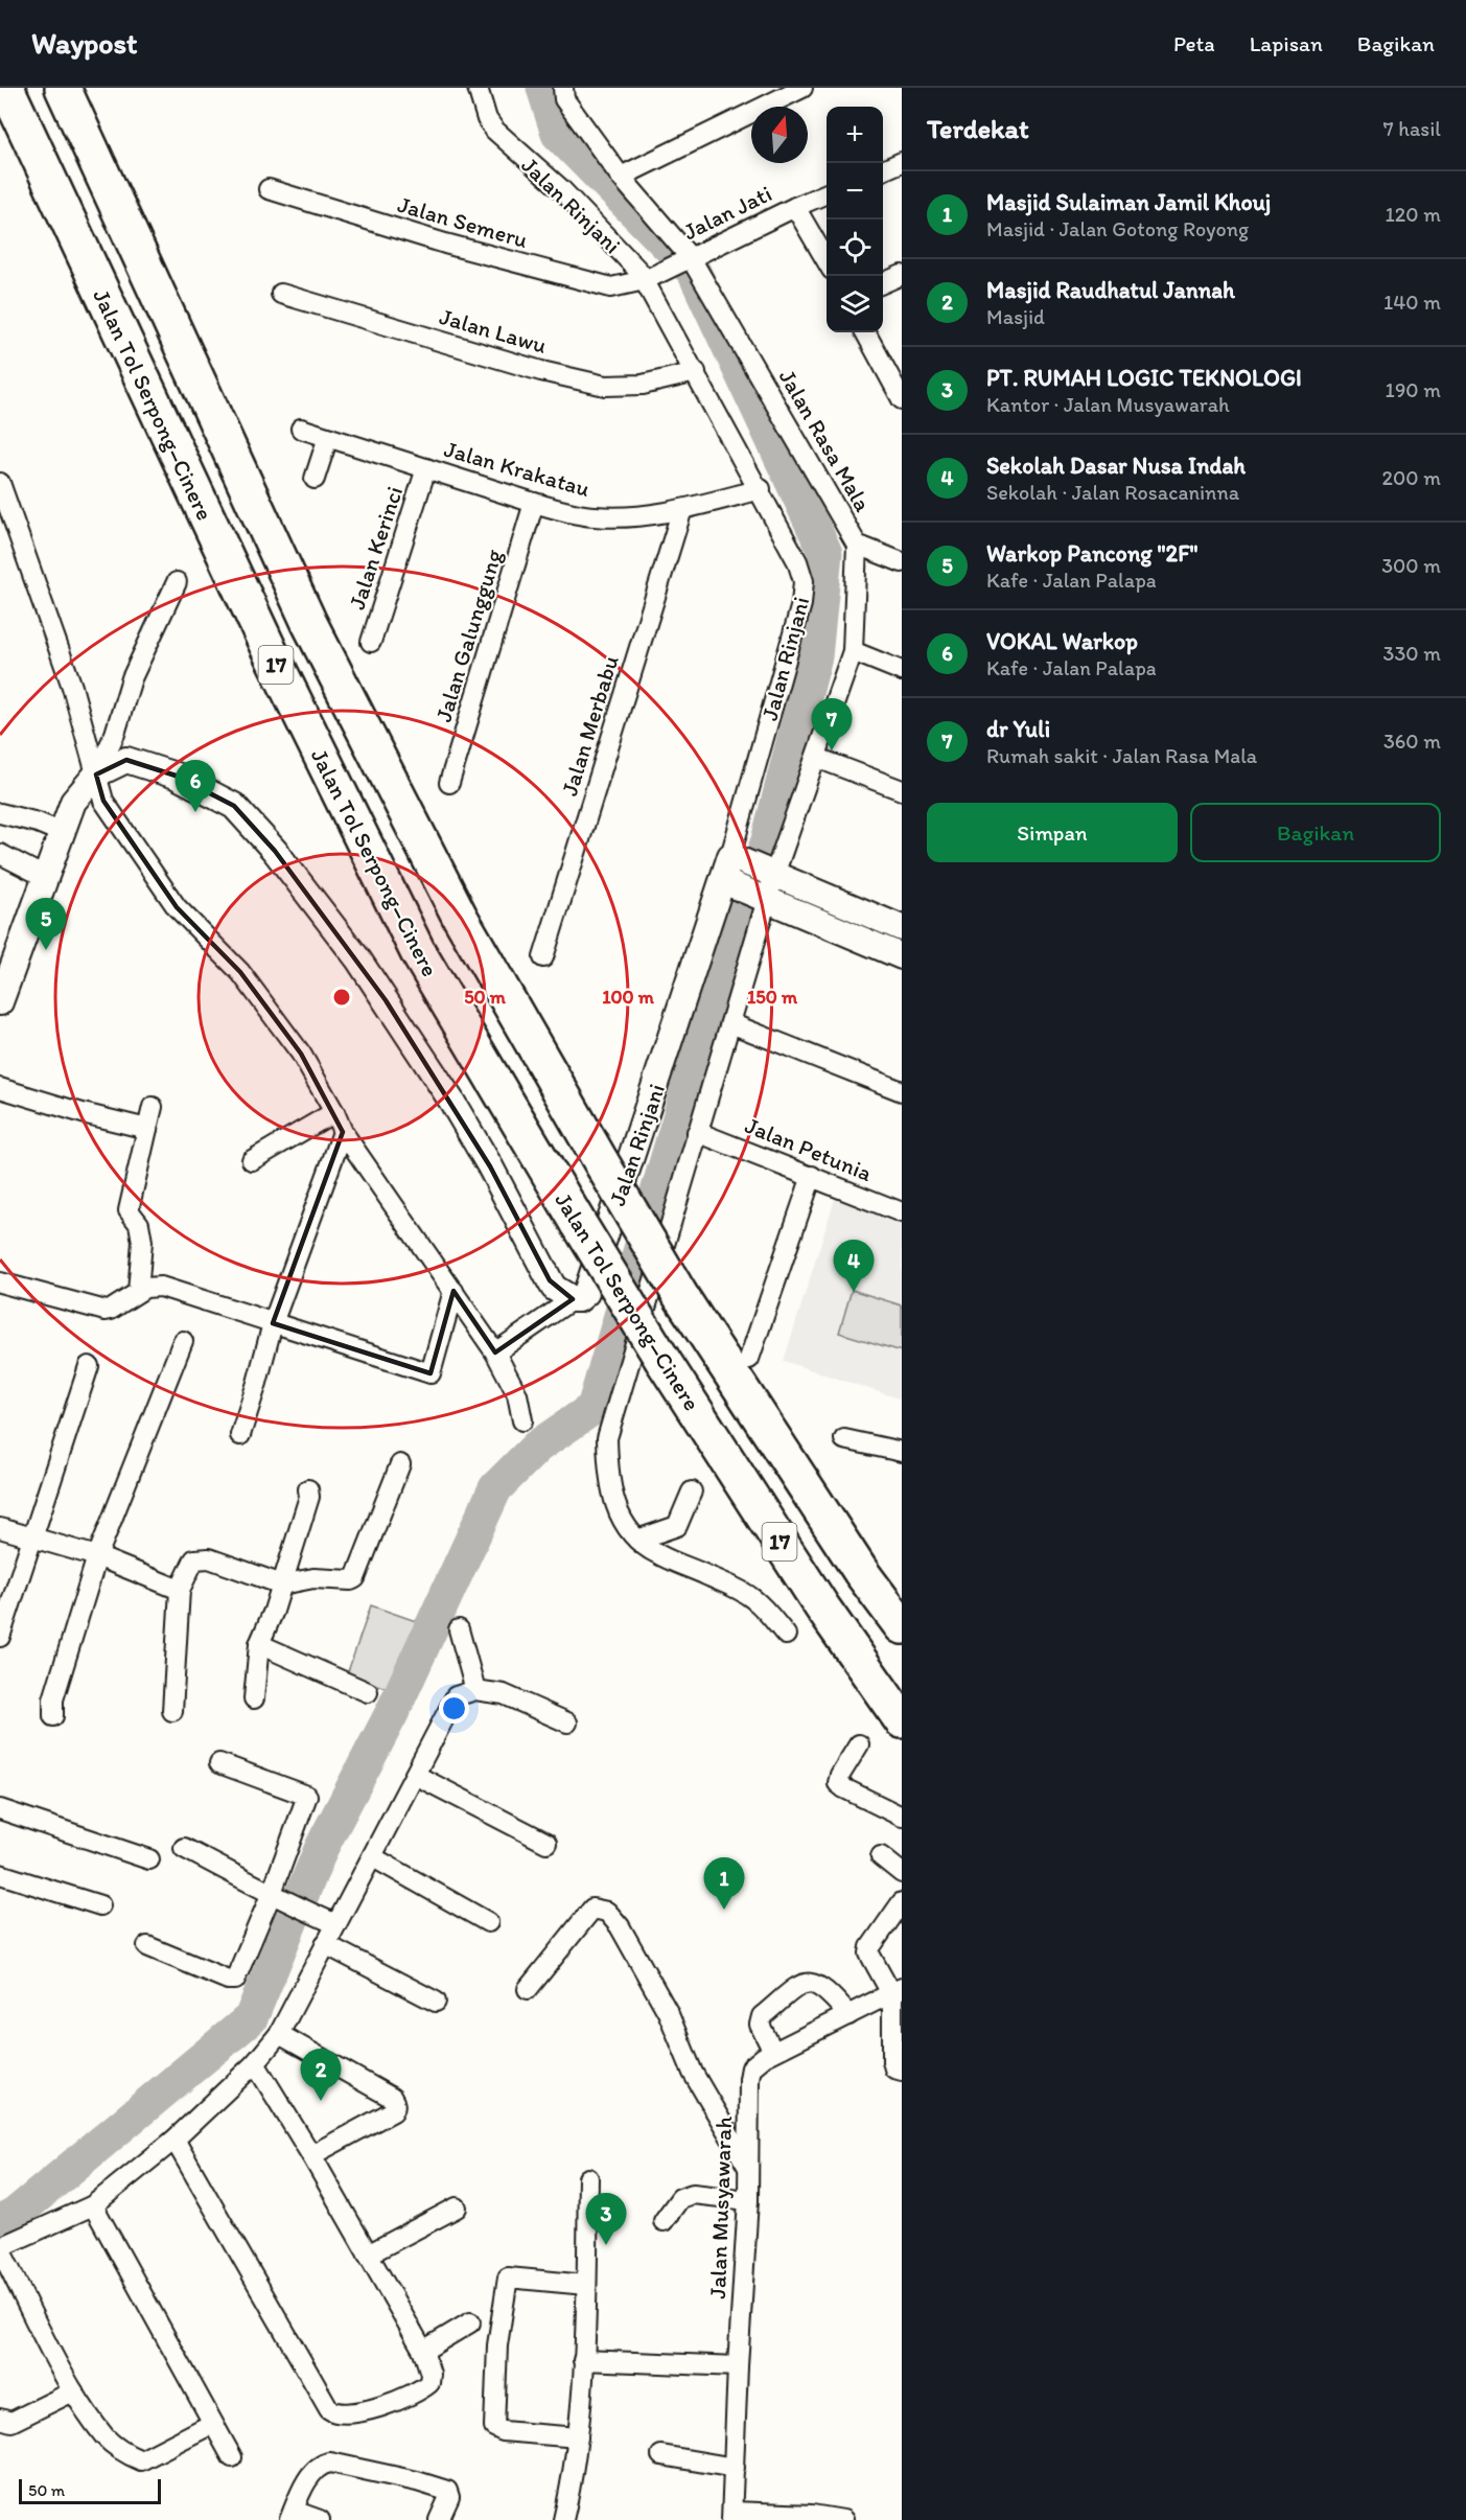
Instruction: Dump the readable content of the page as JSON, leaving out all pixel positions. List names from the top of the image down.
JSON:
{
  "streets": {
    "highway": ["Jalan Tol Serpong–Cinere", "17"],
    "street": [
      "Jalan Rinjani",
      "Jalan Jati",
      "Jalan Semeru",
      "Jalan Lawu",
      "Jalan Rasa Mala",
      "Jalan Krakatau",
      "Jalan Kerinci",
      "Jalan Galunggung",
      "Jalan Merbabu",
      "Jalan Petunia",
      "Jalan Musyawarah"
    ]
  },
  "crossings": [
    ["Jalan Rinjani", "Jalan Jati"],
    ["Jalan Rinjani", "Jalan Semeru"],
    ["Jalan Rinjani", "Jalan Lawu"],
    ["Jalan Rinjani", "Jalan Krakatau"],
    ["Jalan Jati", "Jalan Semeru"],
    ["Jalan Jati", "Jalan Rasa Mala"],
    ["Jalan Rasa Mala", "Jalan Petunia"],
    ["Jalan Krakatau", "Jalan Kerinci"],
    ["Jalan Krakatau", "Jalan Galunggung"],
    ["Jalan Krakatau", "Jalan Merbabu"]
  ],
  "scale_bar": "50 m",
  "north": "top",
  "page": {
    "header": "Waypost",
    "nav": ["Peta", "Lapisan", "Bagikan"],
    "heading": ["Terdekat", "7 hasil"],
    "map_buttons": ["+", "−"],
    "list": [
      {
        "mark": "1",
        "name": "Masjid Sulaiman Jamil Khouj",
        "note": "Masjid · Jalan Gotong Royong",
        "value": "120 m"
      },
      {
        "mark": "2",
        "name": "Masjid Raudhatul Jannah",
        "note": "Masjid",
        "value": "140 m"
      },
      {
        "mark": "3",
        "name": "PT. RUMAH LOGIC TEKNOLOGI",
        "note": "Kantor · Jalan Musyawarah",
        "value": "190 m"
      },
      {
        "mark": "4",
        "name": "Sekolah Dasar Nusa Indah",
        "note": "Sekolah · Jalan Rosacaninna",
        "value": "200 m"
      },
      {
        "mark": "5",
        "name": "Warkop Pancong \"2F\"",
        "note": "Kafe · Jalan Palapa",
        "value": "300 m"
      },
      {
        "mark": "6",
        "name": "VOKAL Warkop",
        "note": "Kafe · Jalan Palapa",
        "value": "330 m"
      },
      {
        "mark": "7",
        "name": "dr Yuli",
        "note": "Rumah sakit · Jalan Rasa Mala",
        "value": "360 m"
      }
    ],
    "pins": [
      "7",
      "6",
      "5",
      "4",
      "1",
      "2",
      "3"
    ],
    "buttons": ["Simpan", "Bagikan"],
    "scale": "50 m"
  },
  "rings": ["50 m", "100 m", "150 m"]
}
